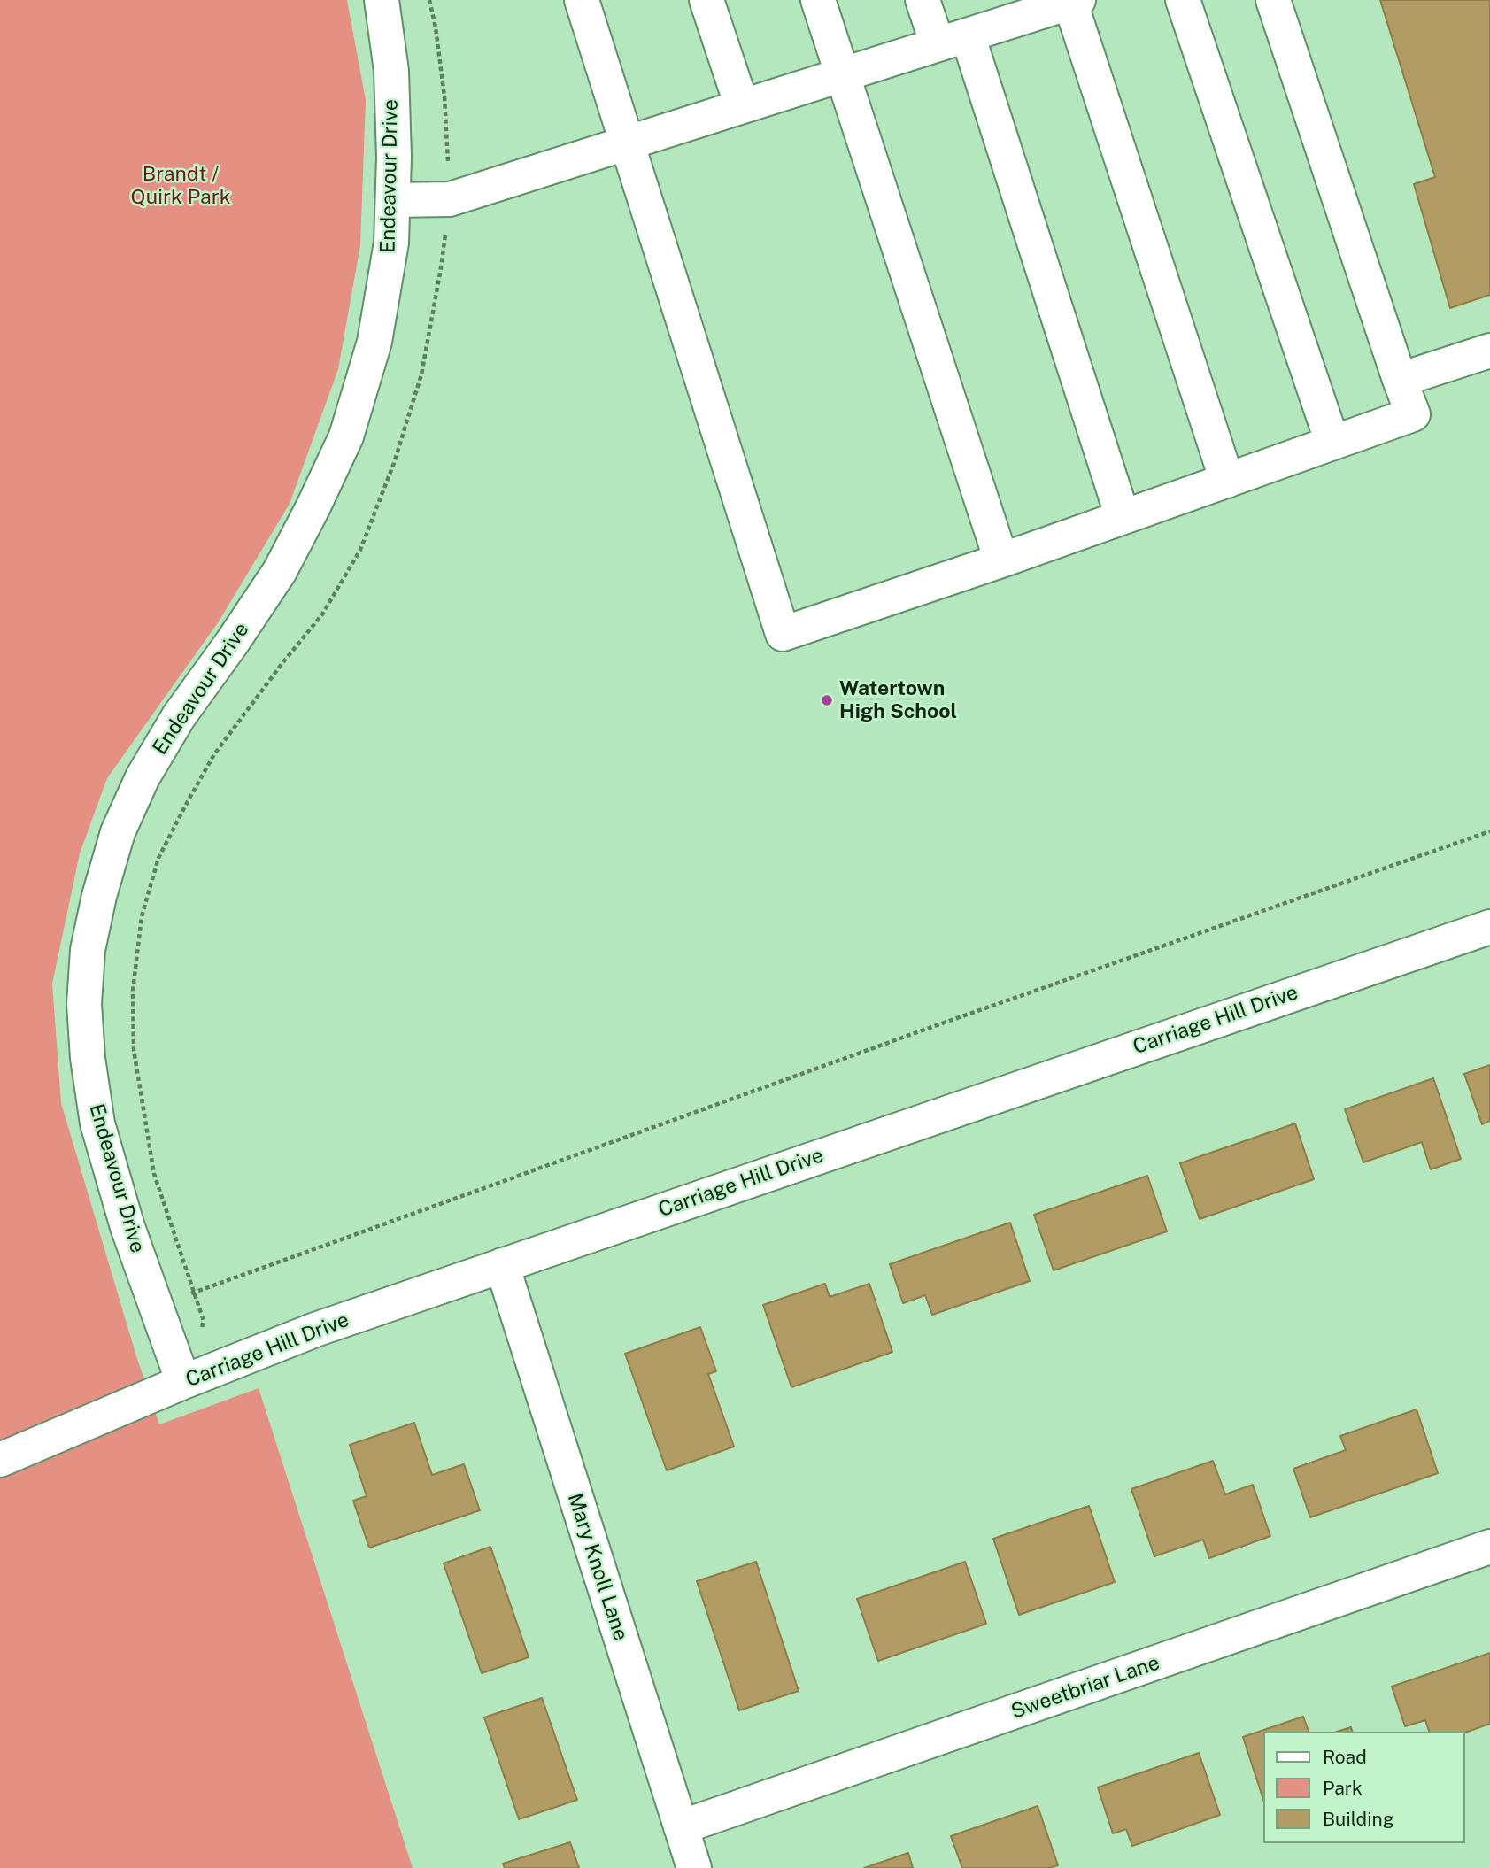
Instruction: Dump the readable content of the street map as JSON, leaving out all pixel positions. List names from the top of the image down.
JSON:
{
  "streets": {
    "street": [
      "Endeavour Drive",
      "Carriage Hill Drive",
      "Mary Knoll Lane",
      "Sweetbriar Lane"
    ]
  },
  "crossings": [
    ["Endeavour Drive", "Carriage Hill Drive"],
    ["Carriage Hill Drive", "Mary Knoll Lane"],
    ["Mary Knoll Lane", "Sweetbriar Lane"]
  ],
  "parks": ["Brandt / Quirk Park"],
  "places": ["Watertown High School"],
  "legend": ["Road", "Park", "Building"]
}
